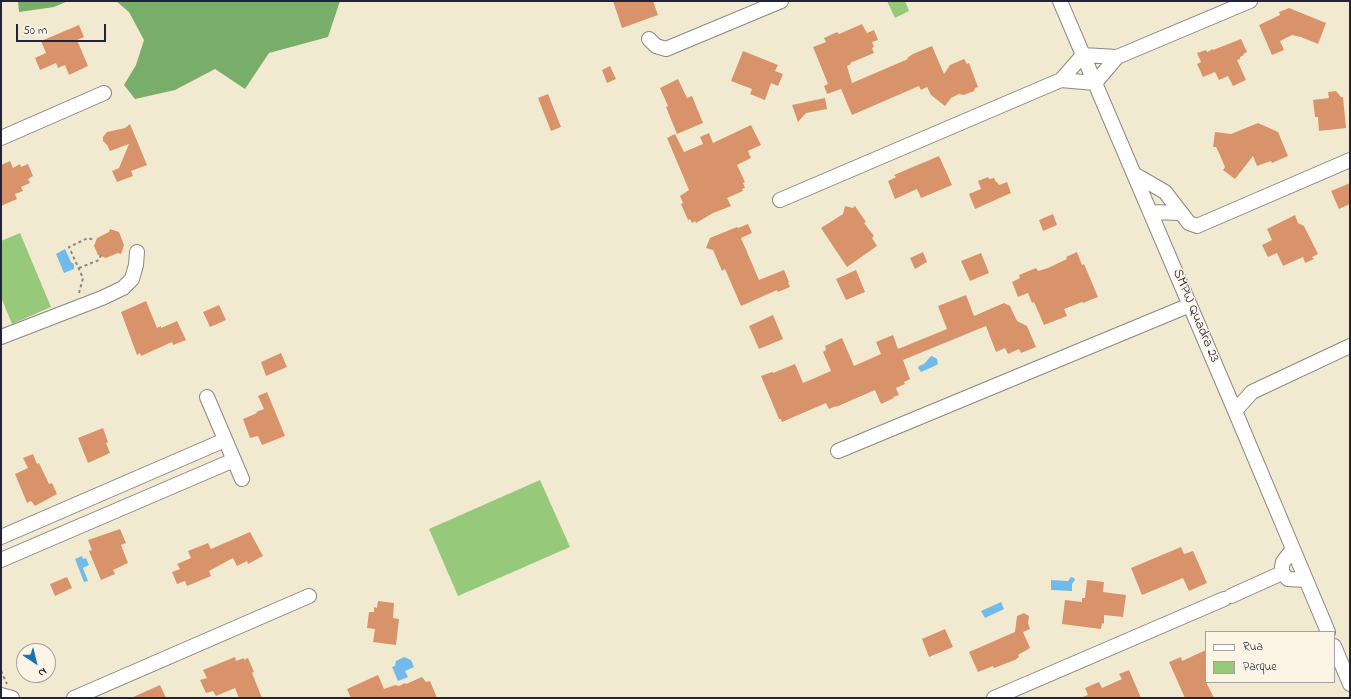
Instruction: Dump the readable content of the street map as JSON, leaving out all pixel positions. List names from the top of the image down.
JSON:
{
  "streets": {
    "street": ["SMPW Quadra 23"]
  },
  "legend": ["Rua", "Parque"],
  "scale_bar": "50 m",
  "north": "bottom right"
}
